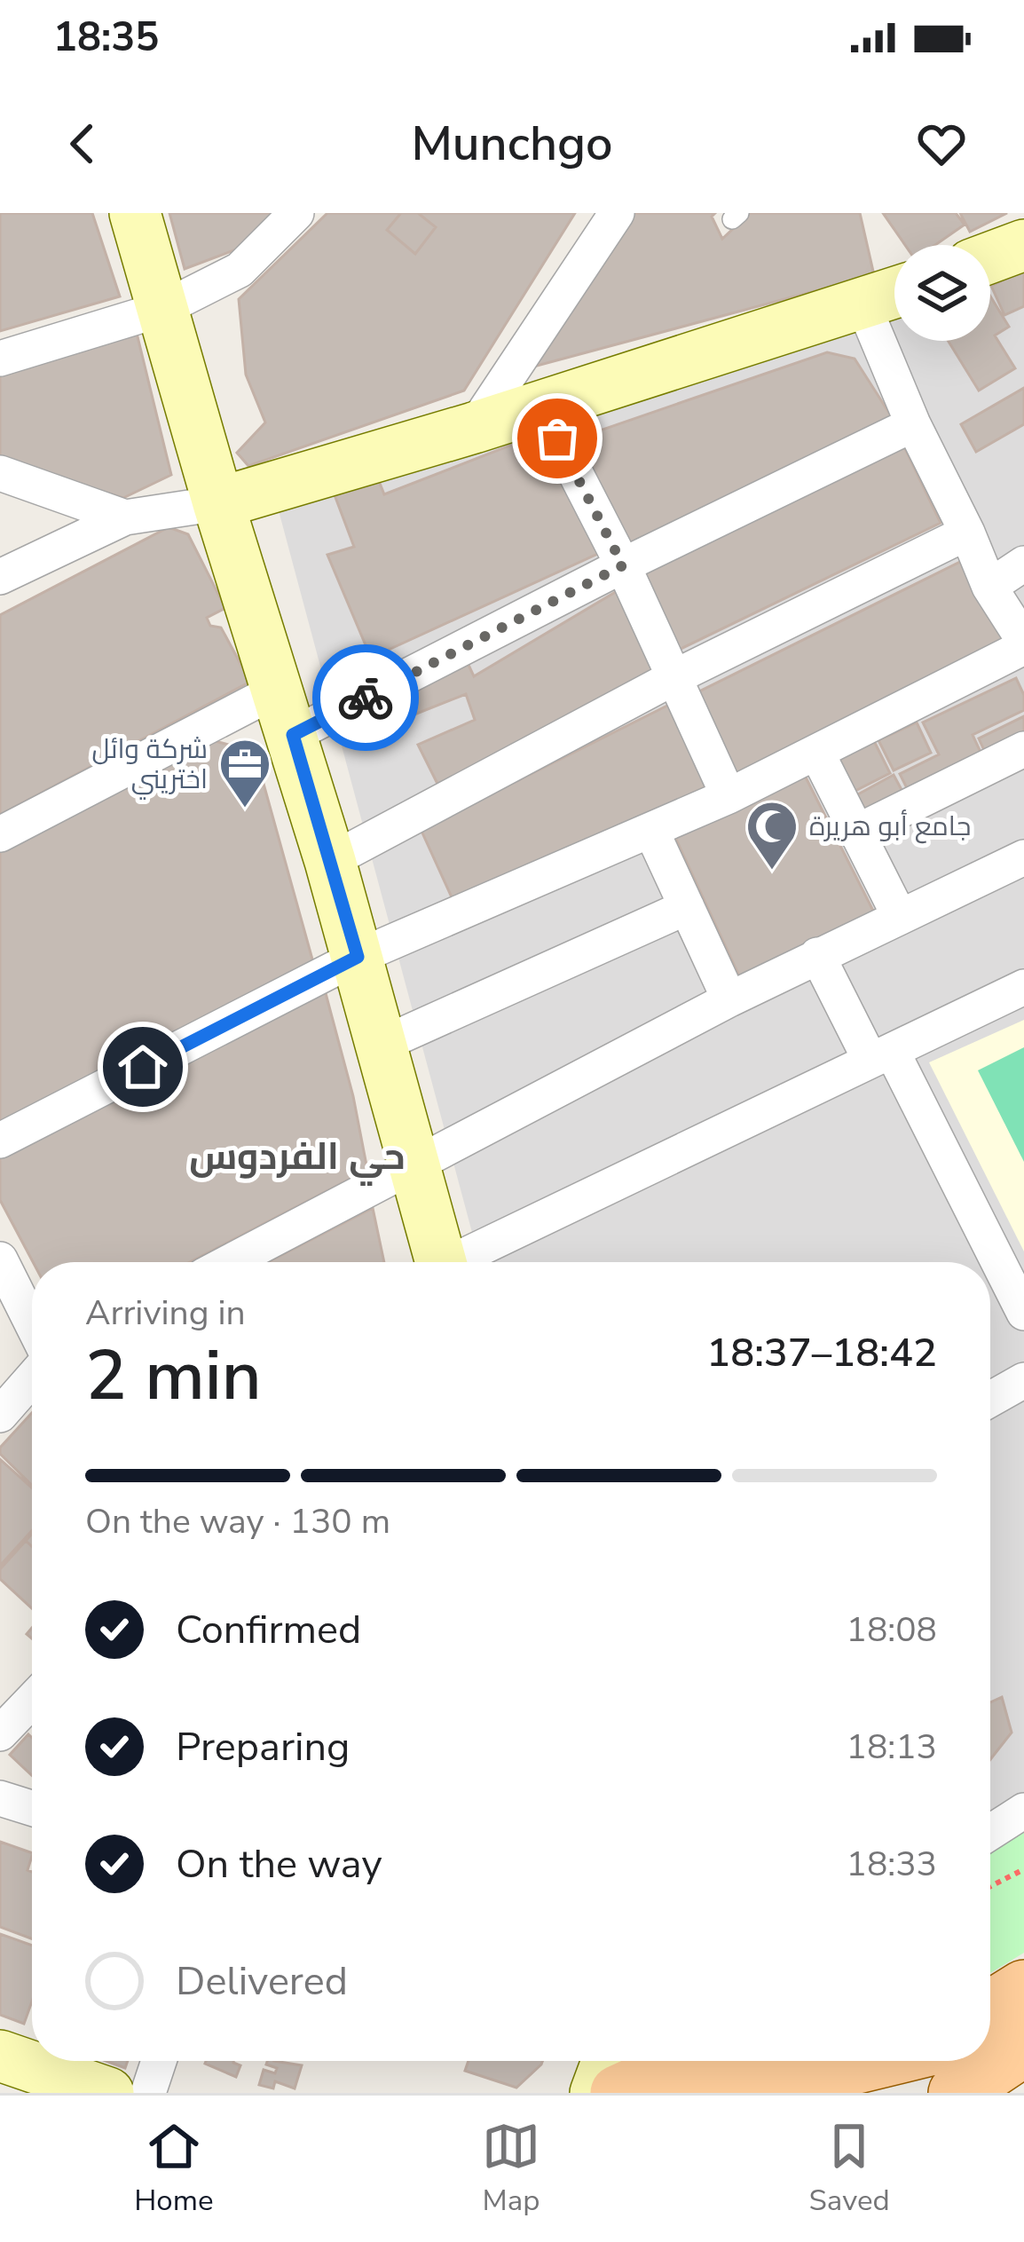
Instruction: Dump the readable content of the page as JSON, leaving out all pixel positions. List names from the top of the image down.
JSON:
{
  "districts": ["حي الفردوس"],
  "places": {
    "office": ["شركة وائل اختريني"],
    "mosque": ["جامع أبو هريرة"]
  },
  "page": {
    "status": "18:35",
    "header": "Munchgo",
    "heading": ["2 min", "Arriving in", "18:37–18:42"],
    "bar": "On the way · 130 m",
    "list": [
      ["Confirmed", "18:08"],
      ["Preparing", "18:13"],
      ["On the way", "18:33"],
      "Delivered"
    ],
    "tabs": ["Home", "Map", "Saved"]
  }
}
